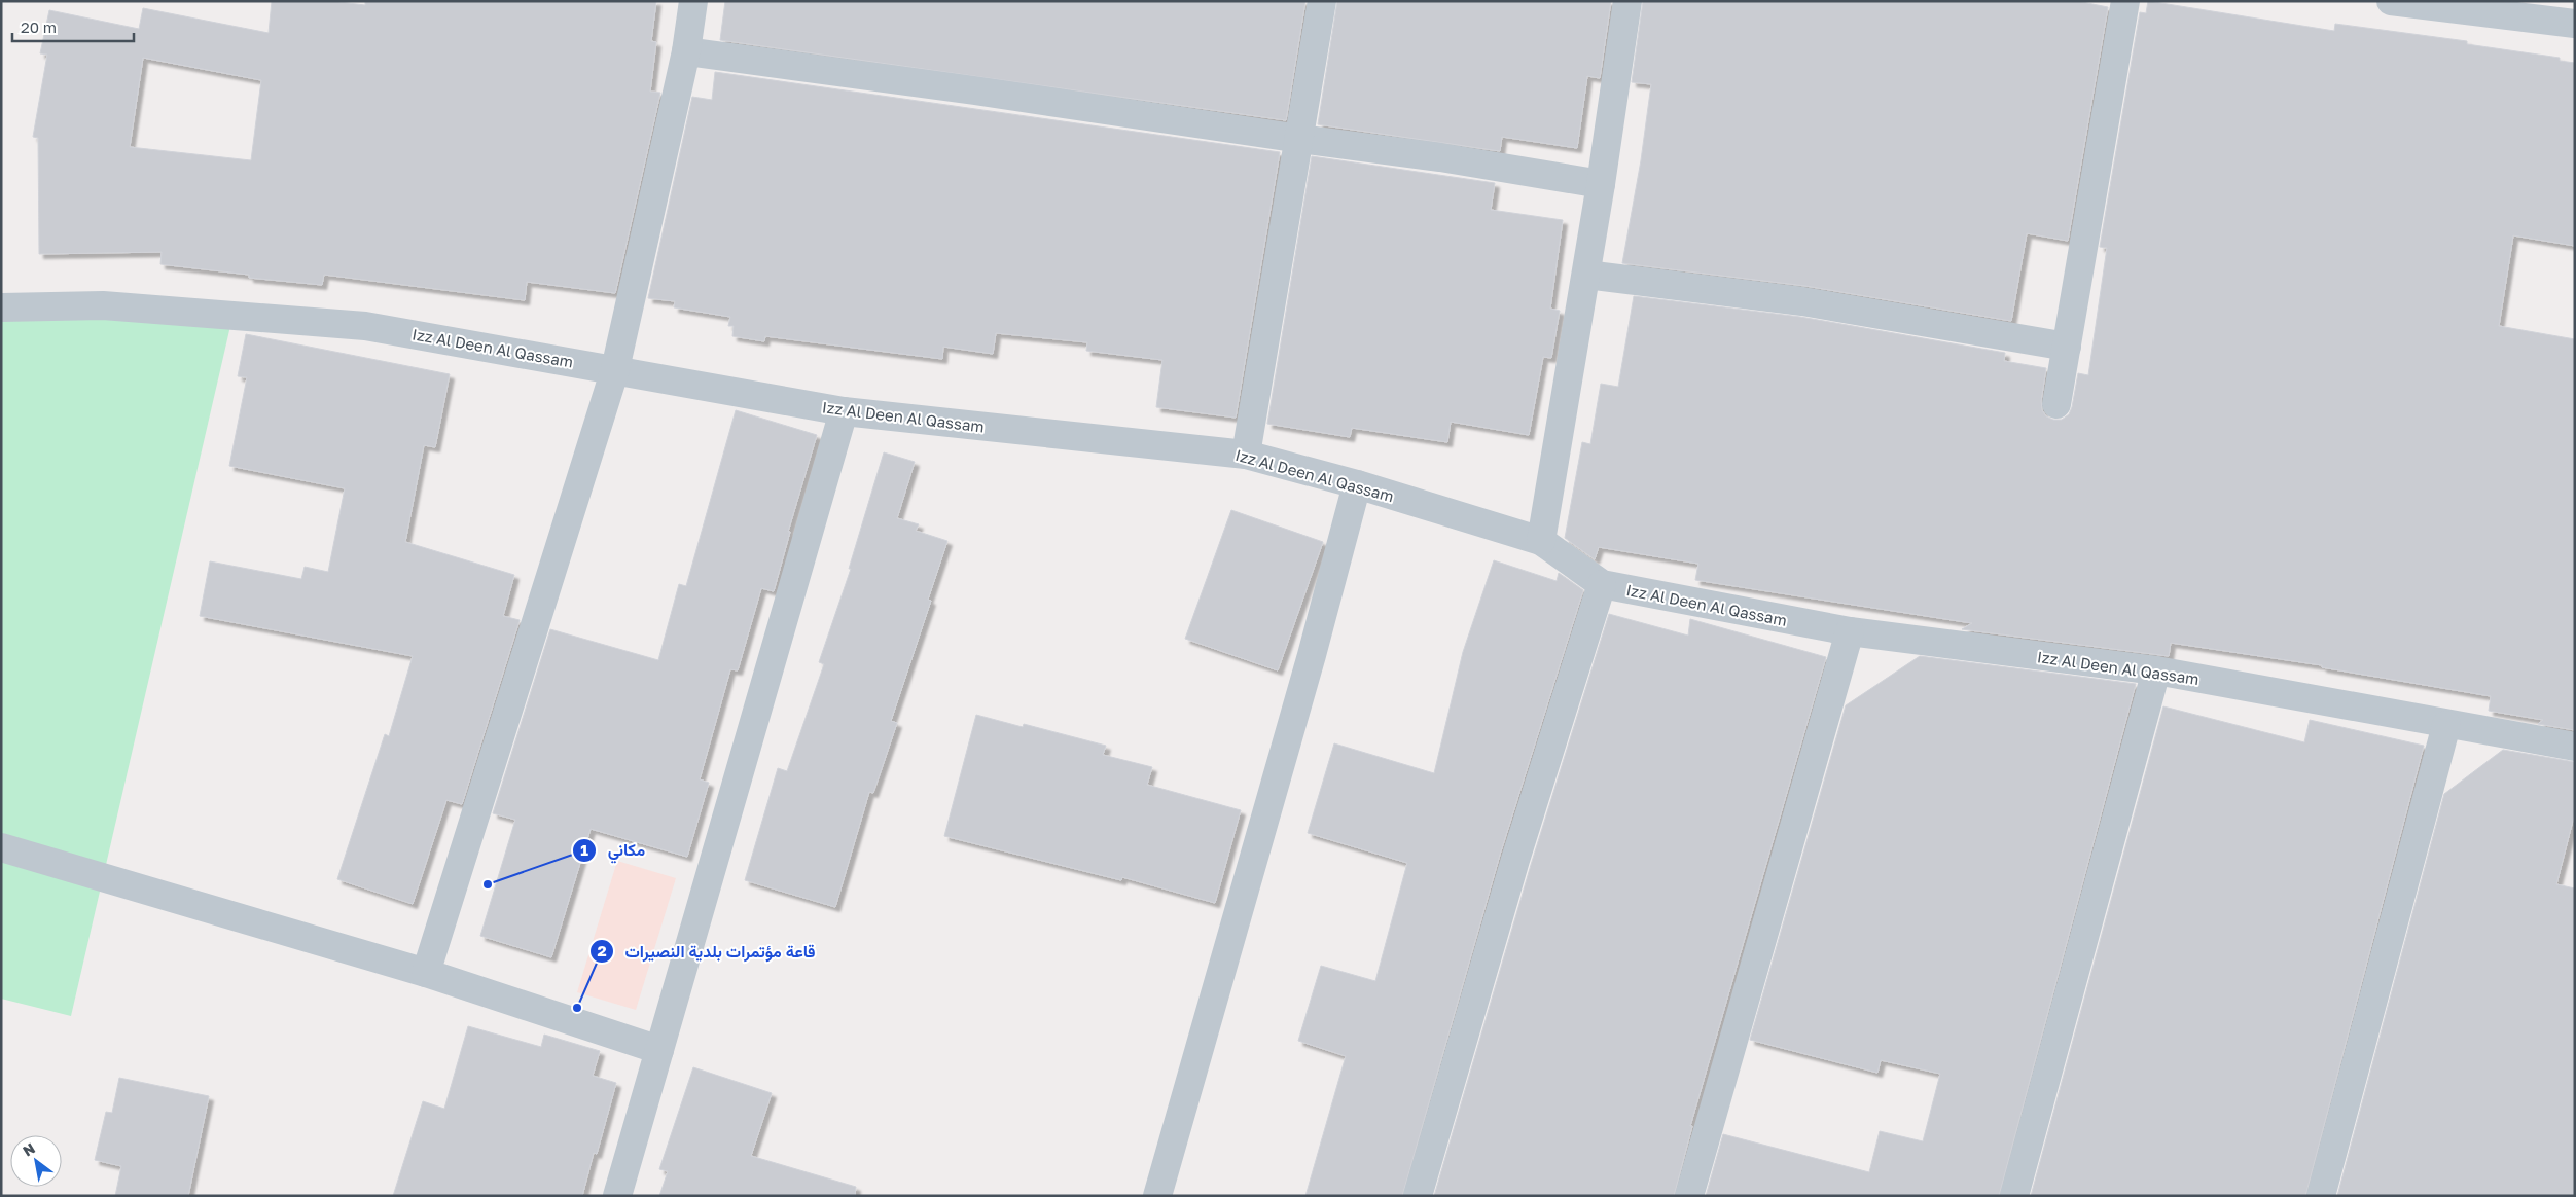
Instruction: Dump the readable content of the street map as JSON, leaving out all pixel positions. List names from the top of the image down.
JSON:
{
  "streets": {
    "street": ["Izz Al Deen Al Qassam"]
  },
  "places": ["مكاني", "قاعة مؤتمرات بلدية النصيرات"],
  "scale_bar": "20 m",
  "north": "top left"
}
